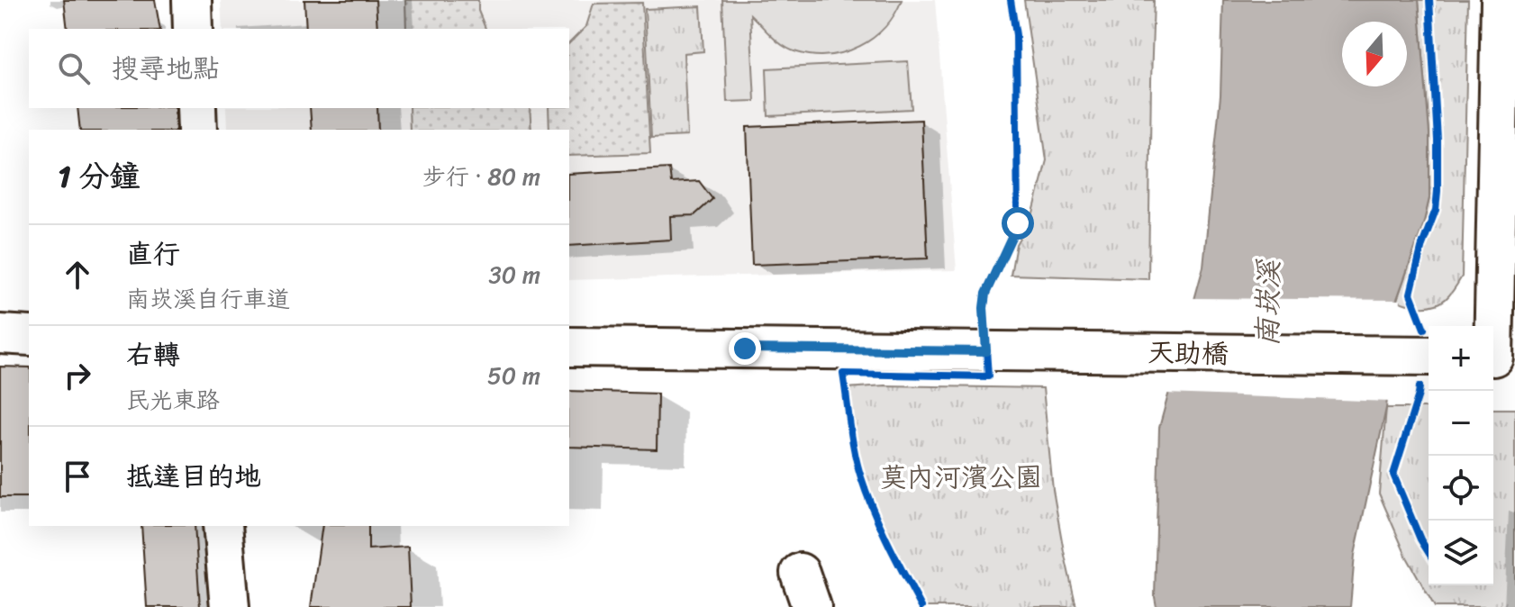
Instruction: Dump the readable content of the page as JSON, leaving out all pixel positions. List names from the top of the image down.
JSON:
{
  "streets": {
    "street": ["天助橋"]
  },
  "water": ["南崁溪"],
  "parks": ["莫內河濱公園"],
  "north": "bottom",
  "page": {
    "search": "搜尋地點",
    "heading": ["1 分鐘", "步行 · 80 m"],
    "list": [
      ["直行", "南崁溪自行車道", "30 m"],
      ["右轉", "民光東路", "50 m"],
      "抵達目的地"
    ],
    "map_buttons": ["+", "−"]
  }
}
